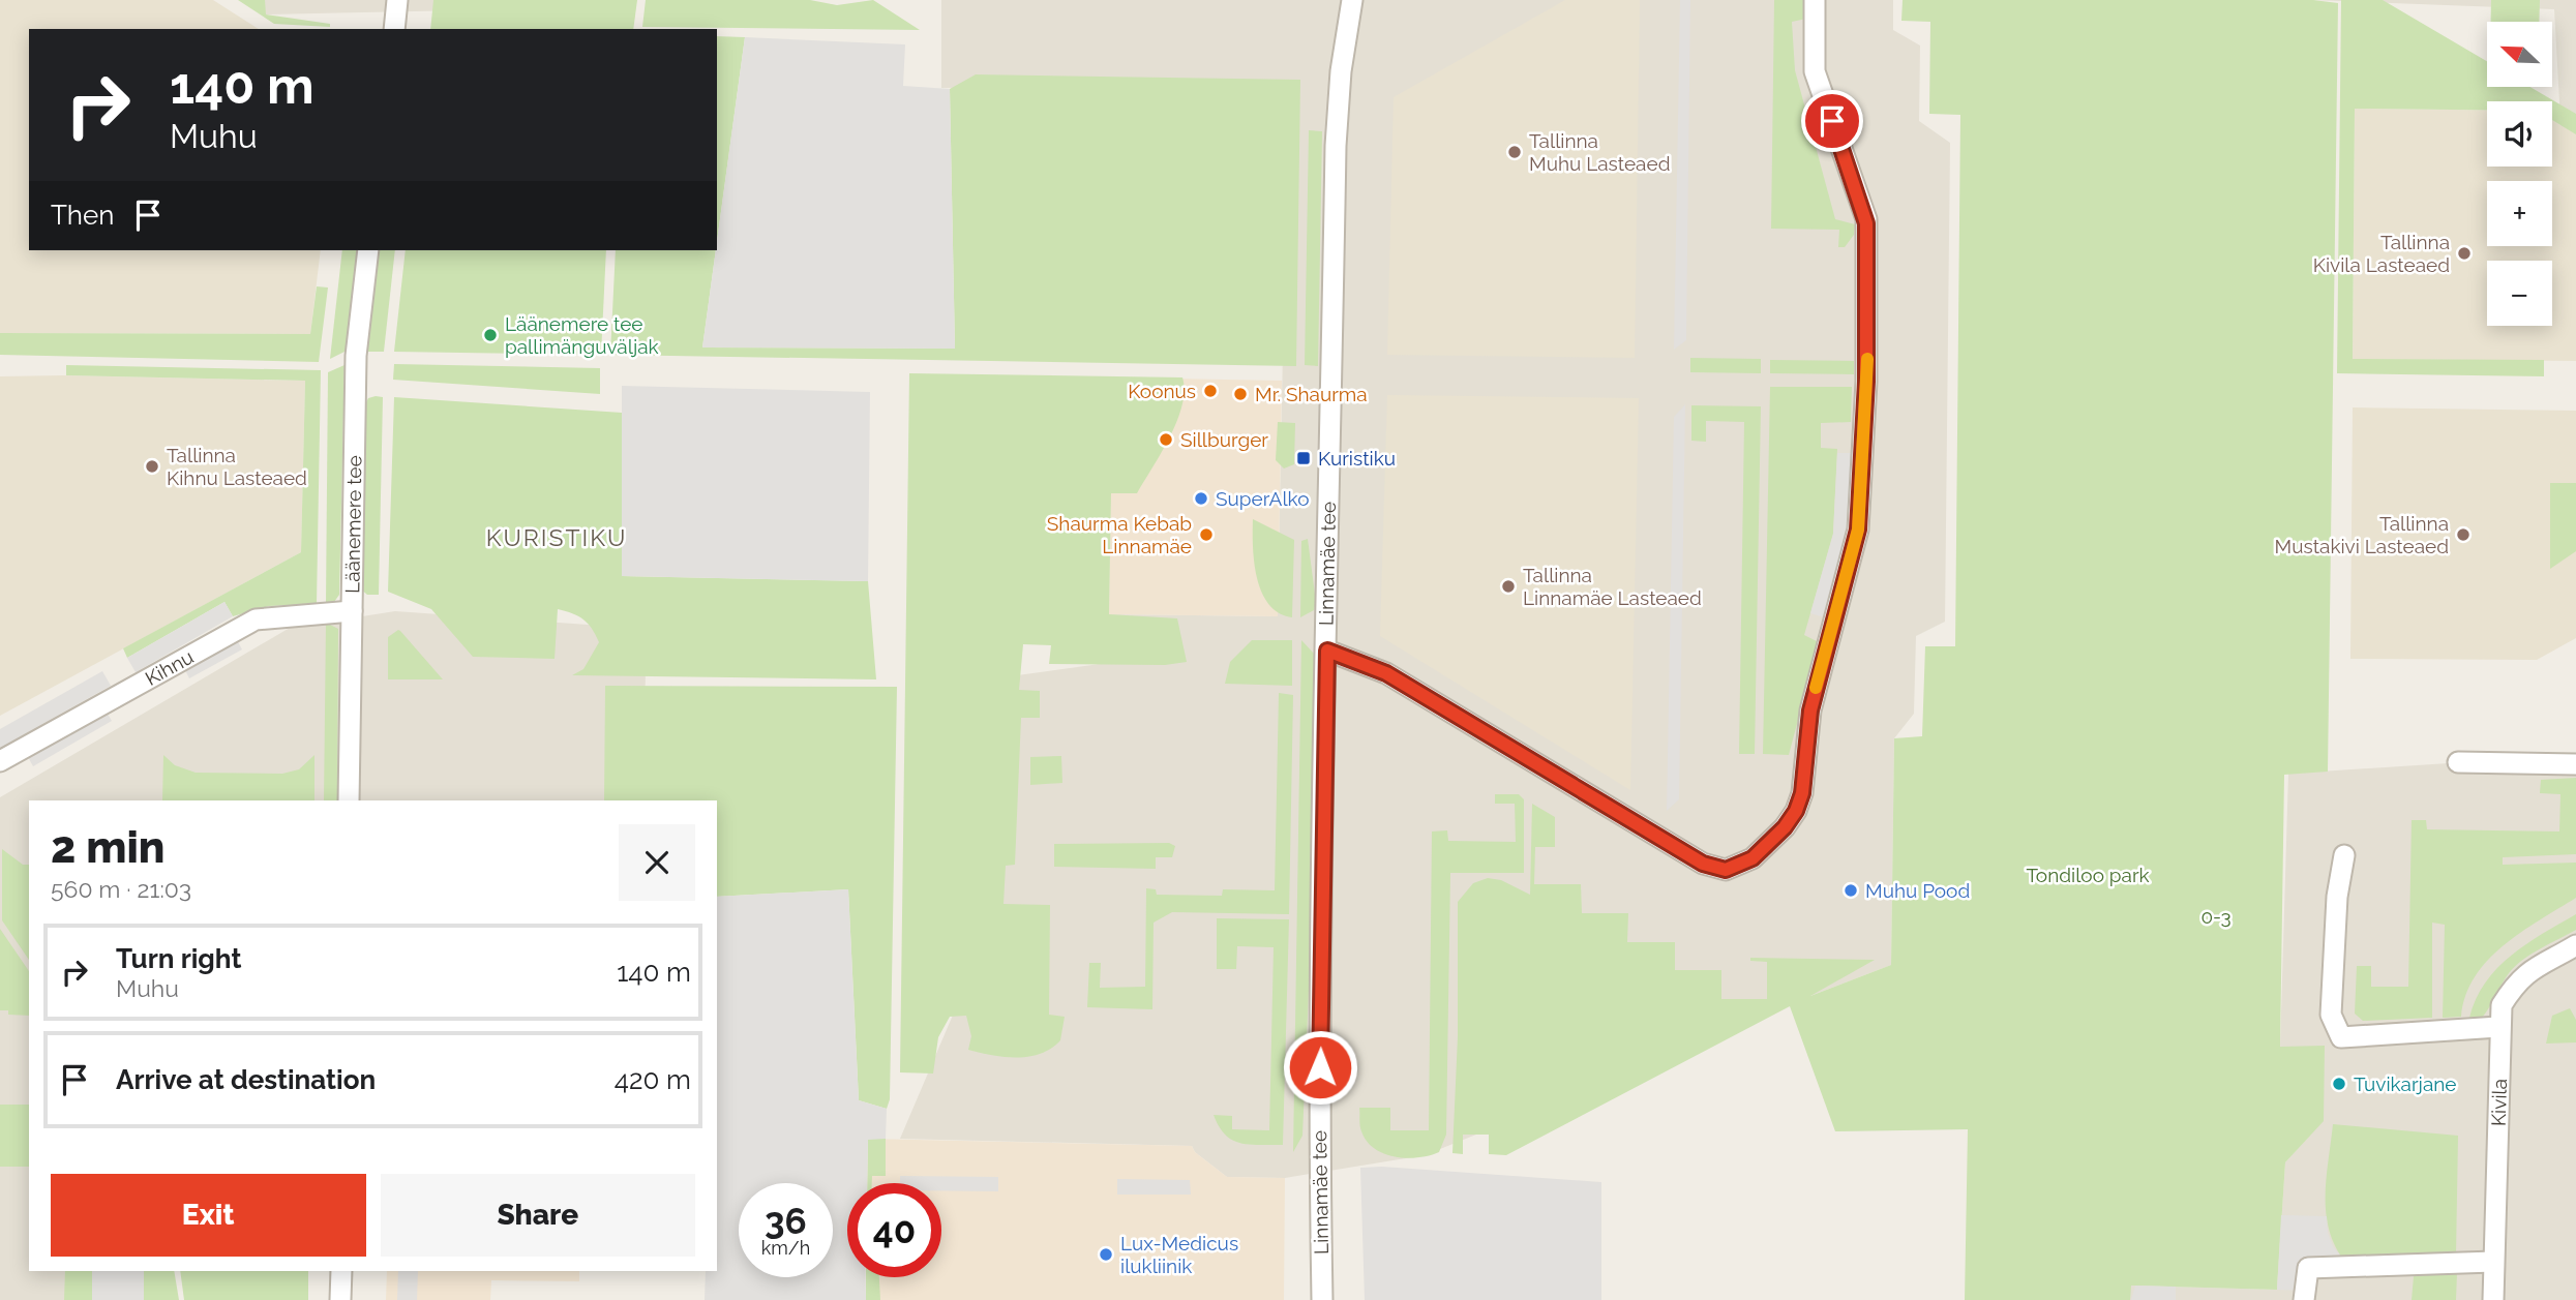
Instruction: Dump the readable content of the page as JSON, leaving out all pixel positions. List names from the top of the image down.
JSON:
{
  "streets": {
    "street": [
      "Läänemere tee",
      "Linnamäe tee",
      "Kihnu",
      "Kivila"
    ]
  },
  "crossings": [
    ["Läänemere tee", "Kihnu"]
  ],
  "districts": ["KURISTIKU"],
  "parks": ["Tondiloo park", "0-3"],
  "places": {
    "other": [
      "Tallinna Muhu Lasteaed",
      "Tallinna Kivila Lasteaed",
      "Läänemere tee pallimänguväljak",
      "Koonus",
      "Mr. Shaurma",
      "Sillburger",
      "Tallinna Kihnu Lasteaed",
      "SuperAlko",
      "Shaurma Kebab Linnamäe",
      "Tallinna Mustakivi Lasteaed",
      "Tallinna Linnamäe Lasteaed",
      "Muhu Pood",
      "Tuvikarjane",
      "Lux-Medicus ilukliinik"
    ],
    "transit": ["Kuristiku"]
  },
  "north": "top left",
  "page": {
    "map_buttons": ["+", "−"],
    "turn": ["140 m", "Muhu"],
    "then": "Then",
    "heading": ["2 min", "560 m · 21:03"],
    "list": [
      {
        "name": "Turn right",
        "note": "Muhu",
        "value": "140 m"
      },
      {
        "name": "Arrive at destination",
        "value": "420 m"
      }
    ],
    "buttons": ["Exit", "Share"],
    "speed": "36 km/h",
    "limit": "40"
  }
}
